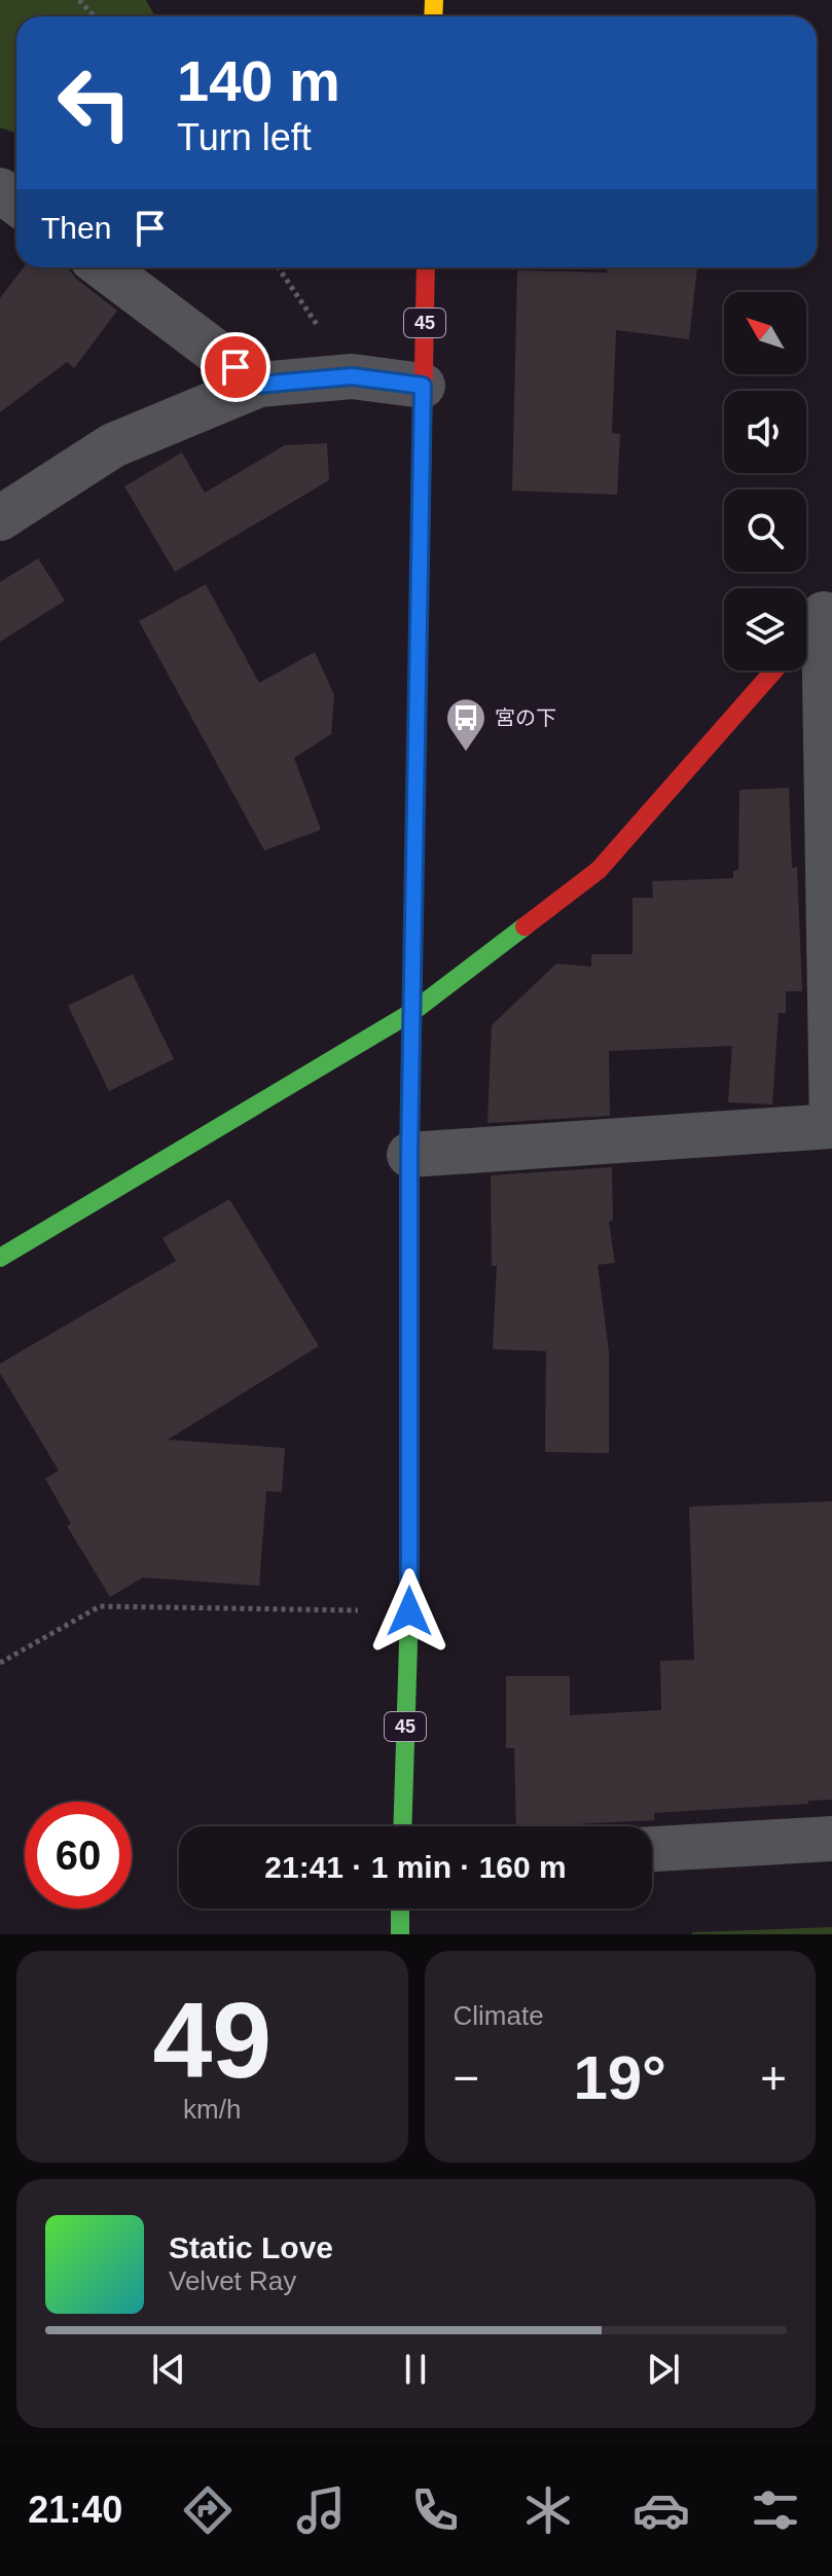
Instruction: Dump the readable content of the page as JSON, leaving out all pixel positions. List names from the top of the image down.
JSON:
{
  "streets": {
    "main road": ["45"]
  },
  "places": {
    "bus stop": ["宮の下"]
  },
  "north": "top left",
  "page": {
    "turn": ["140 m", "Turn left"],
    "then": "Then",
    "limit": "60",
    "trip": "21:41 · 1 min · 160 m",
    "tile": [
      ["49", "km/h"],
      "Climate"
    ],
    "heat": ["−", "19°", "+"],
    "song": ["Static Love", "Velvet Ray"],
    "tabs": "21:40"
  }
}
